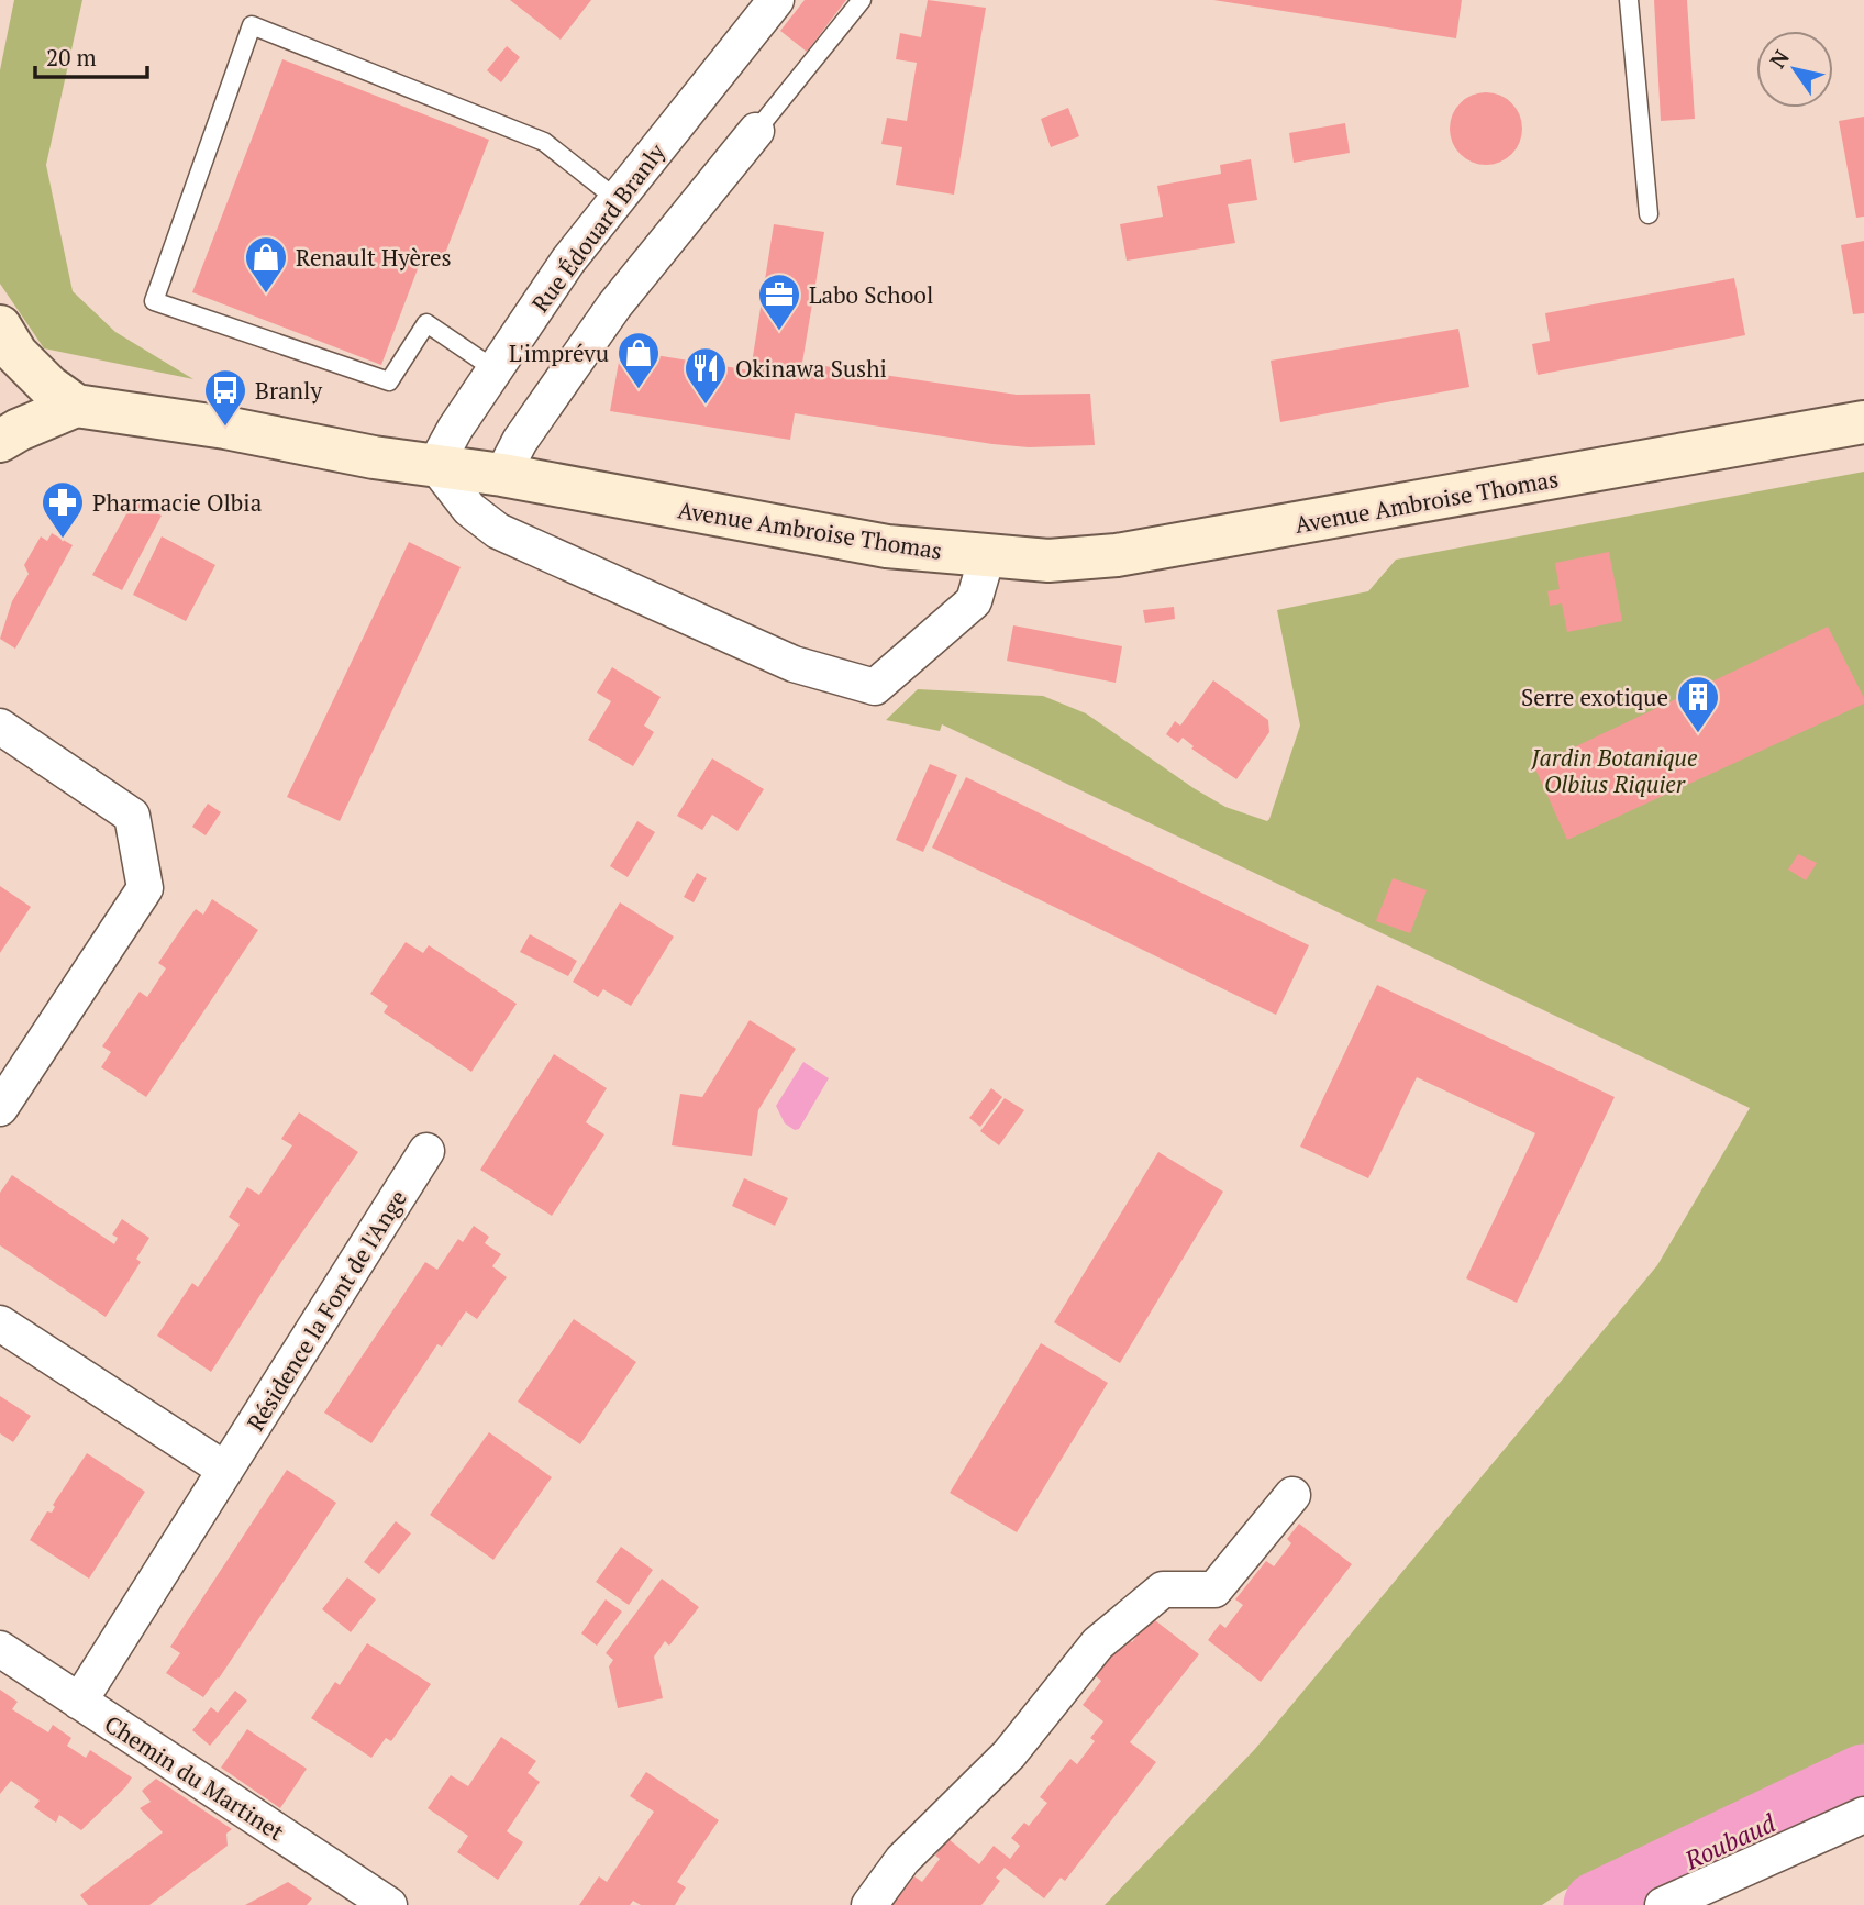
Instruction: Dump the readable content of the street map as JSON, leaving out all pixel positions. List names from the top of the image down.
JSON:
{
  "streets": {
    "street": [
      "Rue Édouard Branly",
      "Avenue Ambroise Thomas",
      "Résidence la Font de l'Ange",
      "Chemin du Martinet"
    ]
  },
  "crossings": [
    ["Rue Édouard Branly", "Avenue Ambroise Thomas"],
    ["Résidence la Font de l'Ange", "Chemin du Martinet"]
  ],
  "water": ["Roubaud"],
  "parks": ["Jardin Botanique Olbius Riquier"],
  "places": {
    "shop": ["Renault Hyères", "L'imprévu"],
    "office": ["Labo School"],
    "restaurant": ["Okinawa Sushi"],
    "bus stop": ["Branly"],
    "pharmacy": ["Pharmacie Olbia"],
    "building": ["Serre exotique"]
  },
  "scale_bar": "20 m",
  "north": "top left"
}
